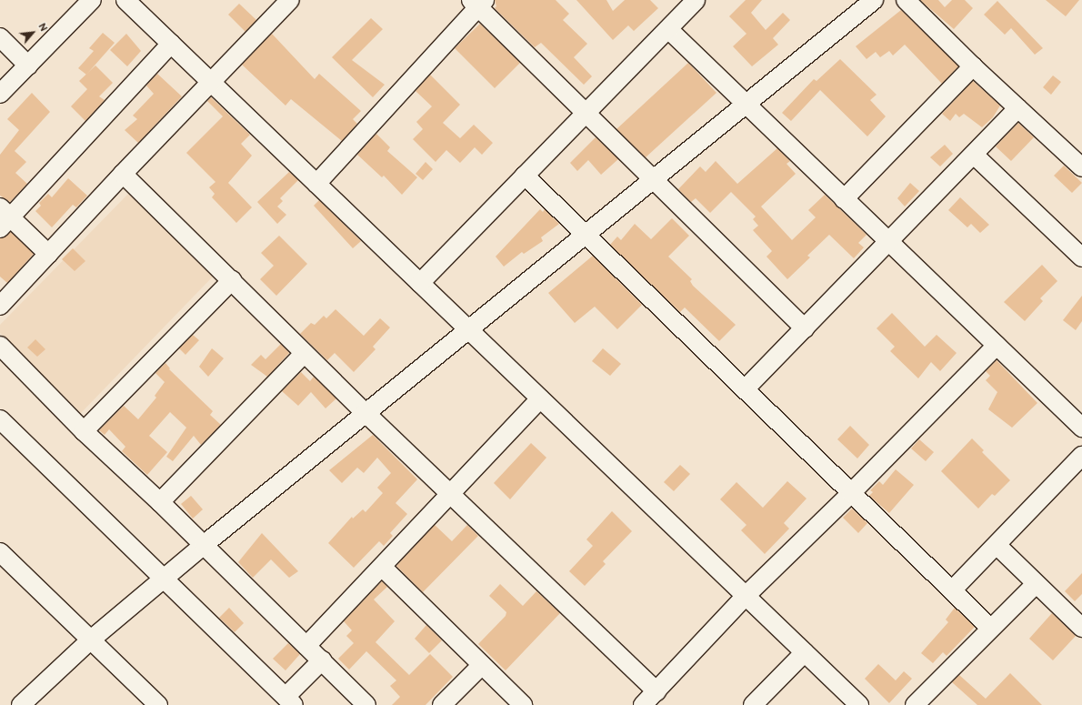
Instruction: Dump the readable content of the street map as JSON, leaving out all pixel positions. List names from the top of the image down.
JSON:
{
  "north": "top right"
}
